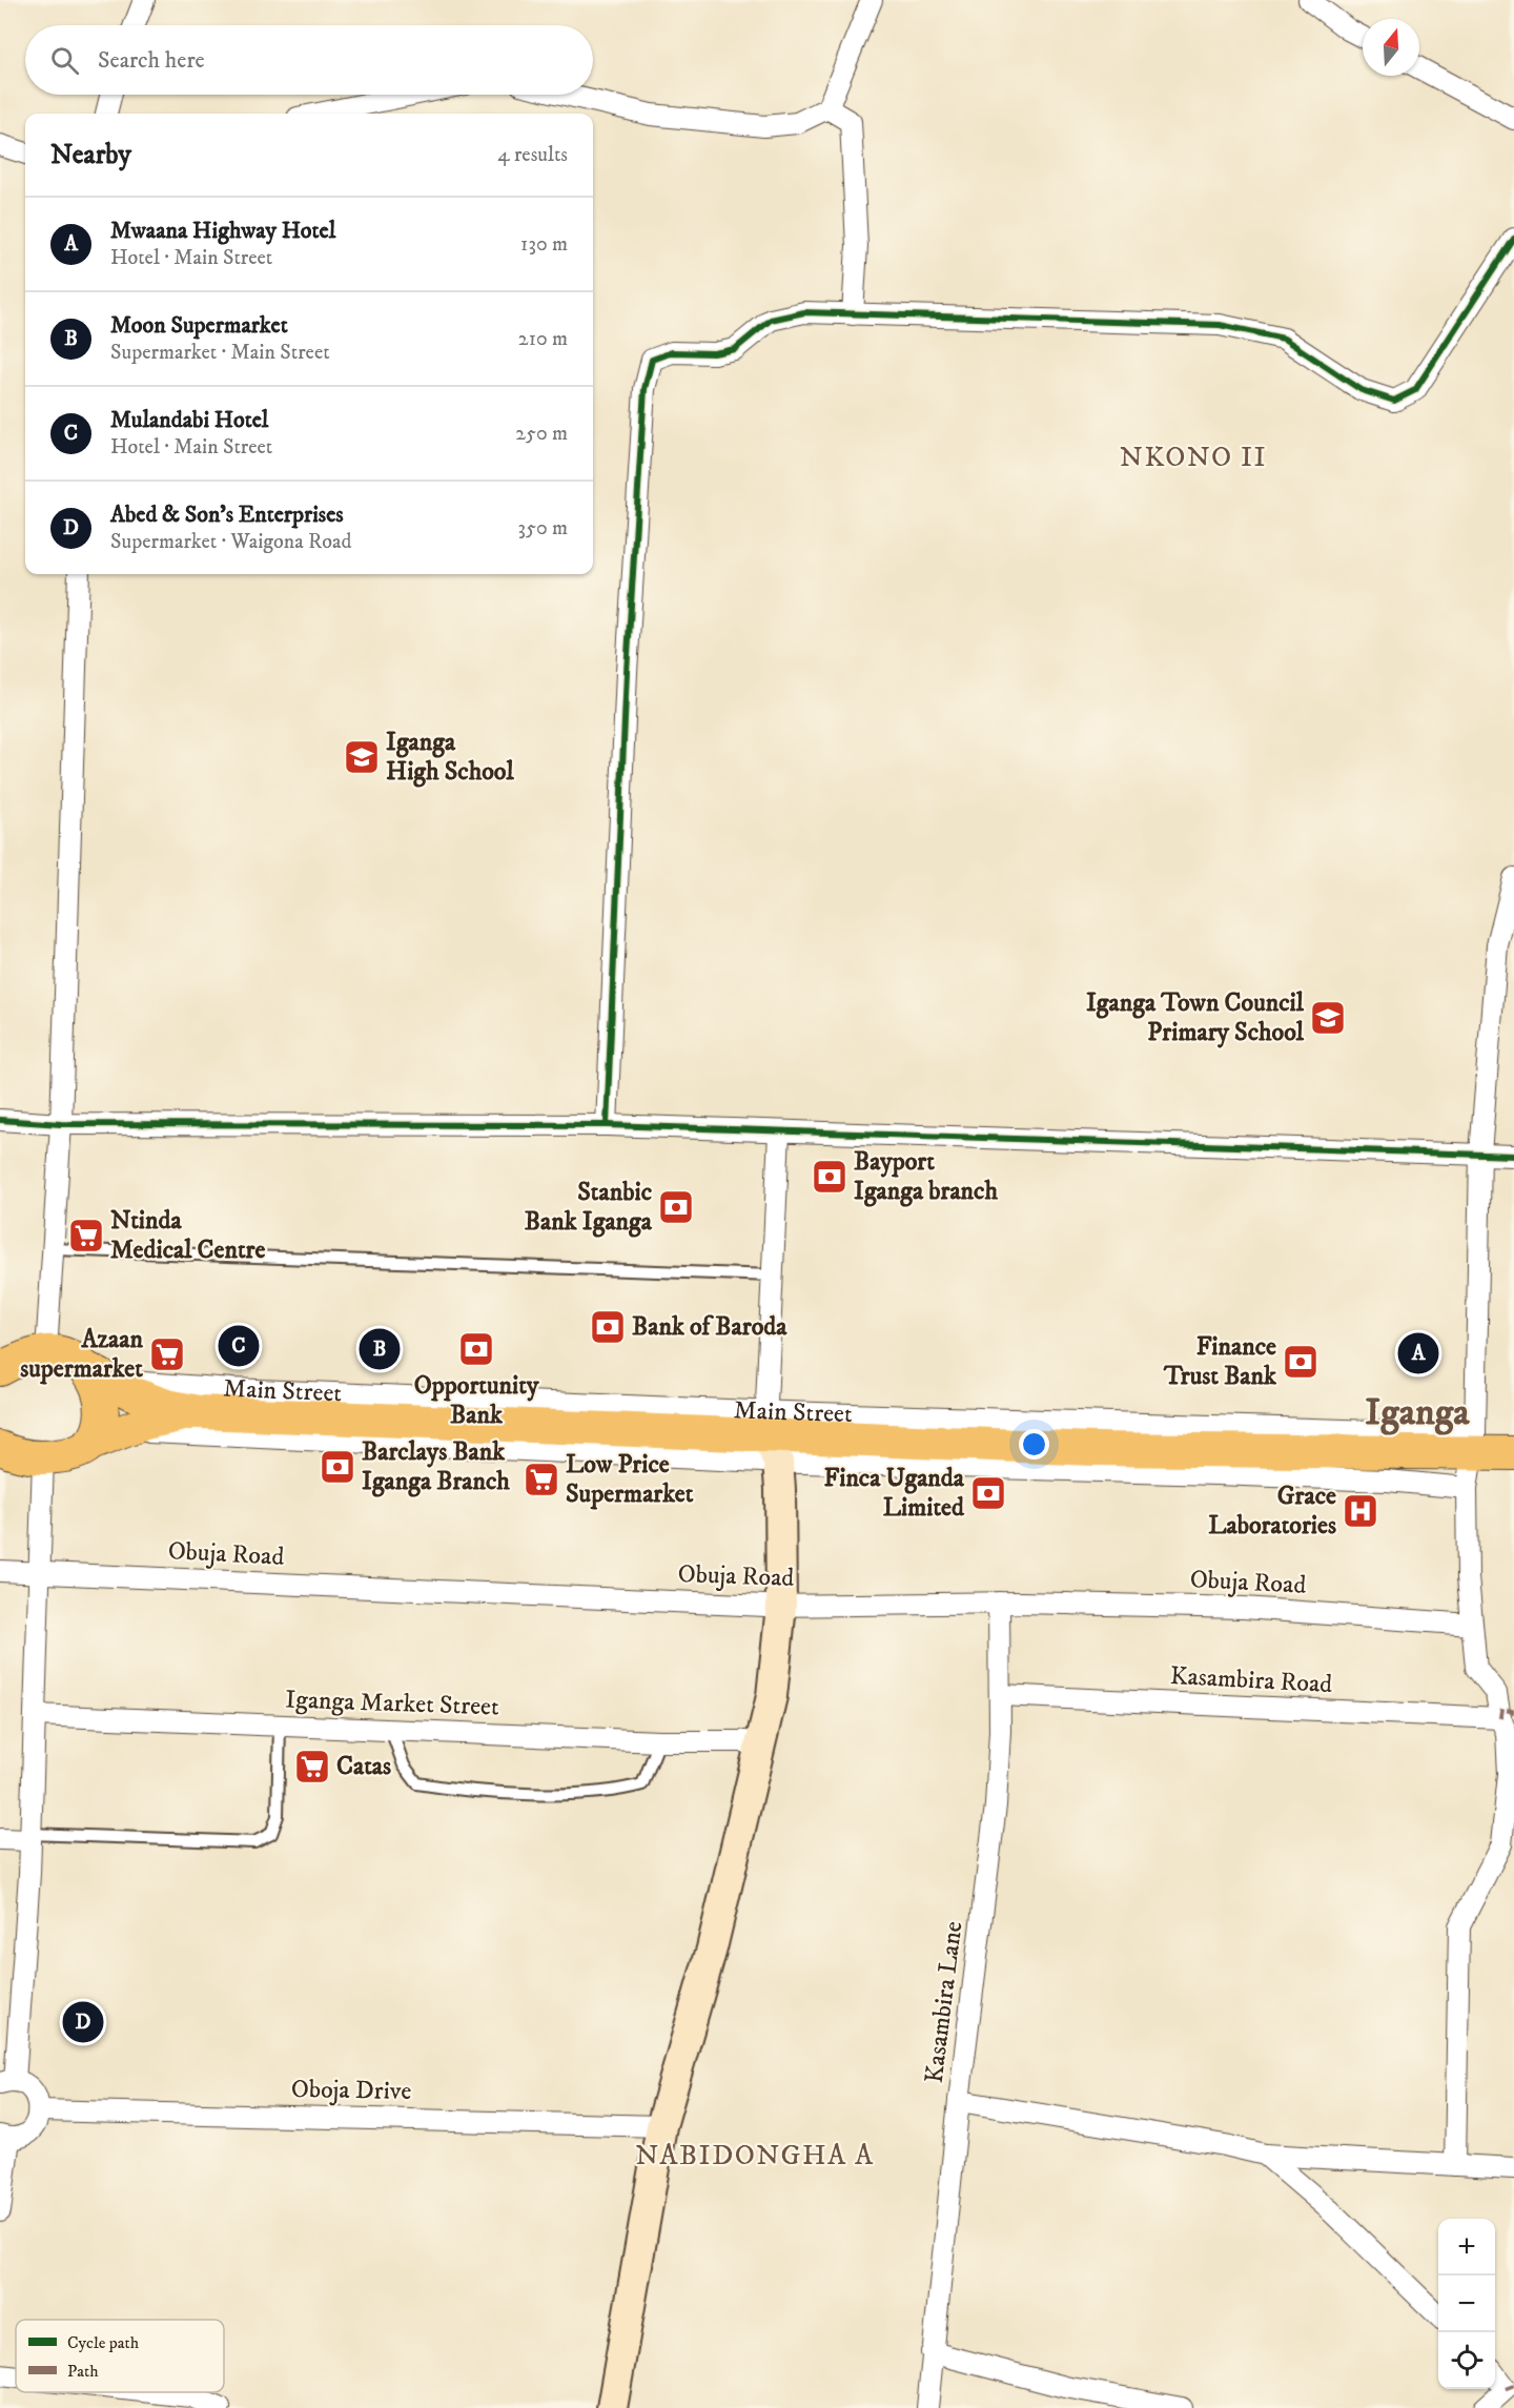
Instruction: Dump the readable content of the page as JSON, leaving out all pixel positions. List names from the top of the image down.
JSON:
{
  "streets": {
    "main road": ["Main Street"],
    "street": [
      "Obuja Road",
      "Kasambira Road",
      "Iganga Market Street",
      "Kasambira Lane",
      "Oboja Drive"
    ]
  },
  "crossings": [
    ["Obuja Road", "Kasambira Lane"],
    ["Kasambira Road", "Kasambira Lane"]
  ],
  "districts": ["NKONO II", "Iganga", "NABIDONGHA A"],
  "places": {
    "school or university": ["Iganga High School", "Iganga Town Council Primary School"],
    "bank": [
      "Bayport Iganga branch",
      "Stanbic Bank Iganga",
      "Bank of Baroda",
      "Opportunity Bank",
      "Finance Trust Bank",
      "Barclays Bank Iganga Branch",
      "Finca Uganda Limited"
    ],
    "supermarket": [
      "Ntinda Medical Centre",
      "Azaan supermarket",
      "Low Price Supermarket",
      "Catas"
    ],
    "hospital": ["Grace Laboratories"]
  },
  "legend": ["Cycle path", "Path"],
  "north": "top",
  "page": {
    "search": "Search here",
    "heading": ["Nearby", "4 results"],
    "list": [
      {
        "mark": "A",
        "name": "Mwaana Highway Hotel",
        "note": "Hotel · Main Street",
        "value": "130 m"
      },
      {
        "mark": "B",
        "name": "Moon Supermarket",
        "note": "Supermarket · Main Street",
        "value": "210 m"
      },
      {
        "mark": "C",
        "name": "Mulandabi Hotel",
        "note": "Hotel · Main Street",
        "value": "250 m"
      },
      {
        "mark": "D",
        "name": "Abed & Son's Enterprises",
        "note": "Supermarket · Waigona Road",
        "value": "350 m"
      }
    ],
    "pins": [
      "C",
      "B",
      "A",
      "D"
    ],
    "map_buttons": ["+", "−"]
  }
}
